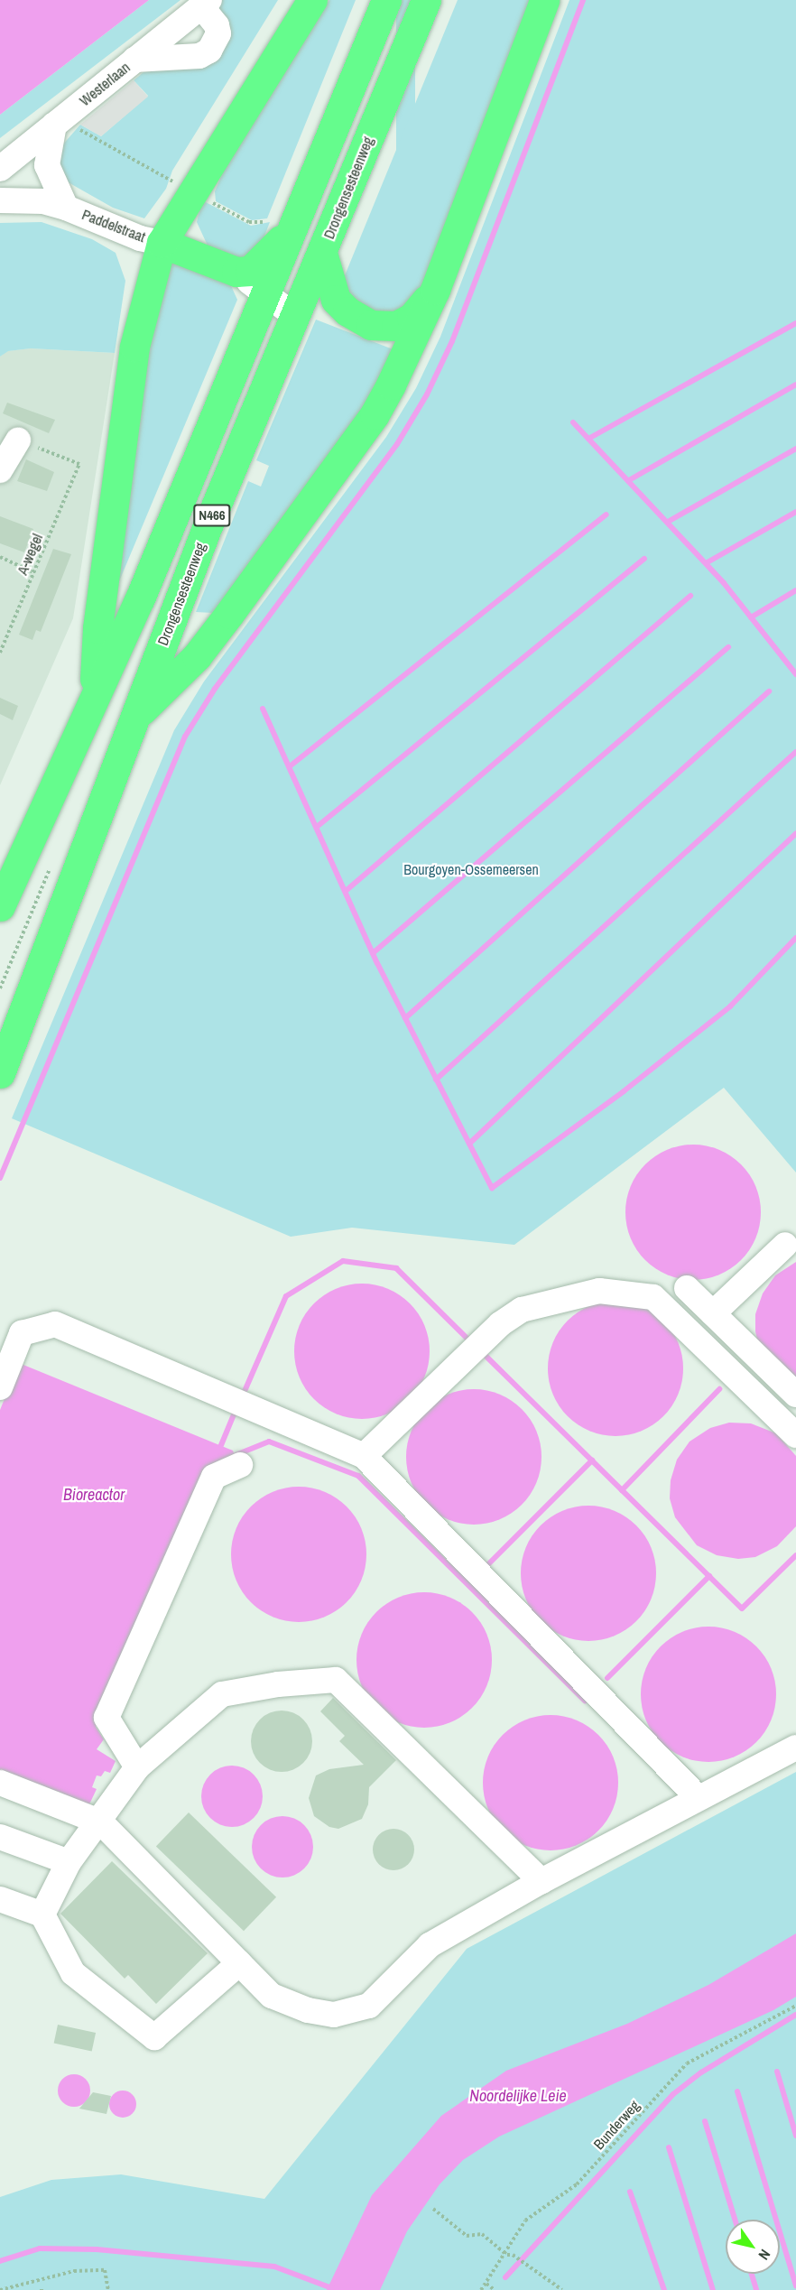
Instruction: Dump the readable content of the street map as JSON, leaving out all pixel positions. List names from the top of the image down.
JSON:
{
  "streets": {
    "highway": ["Drongensesteenweg", "N466"],
    "street": ["Westerlaan", "Paddelstraat"],
    "path": ["A-wegel", "Bunderweg"]
  },
  "crossings": [
    ["Westerlaan", "Paddelstraat"]
  ],
  "water": ["Bioreactor", "Noordelijke Leie"],
  "parks": ["Bourgoyen-Ossemeersen"],
  "north": "bottom right"
}
